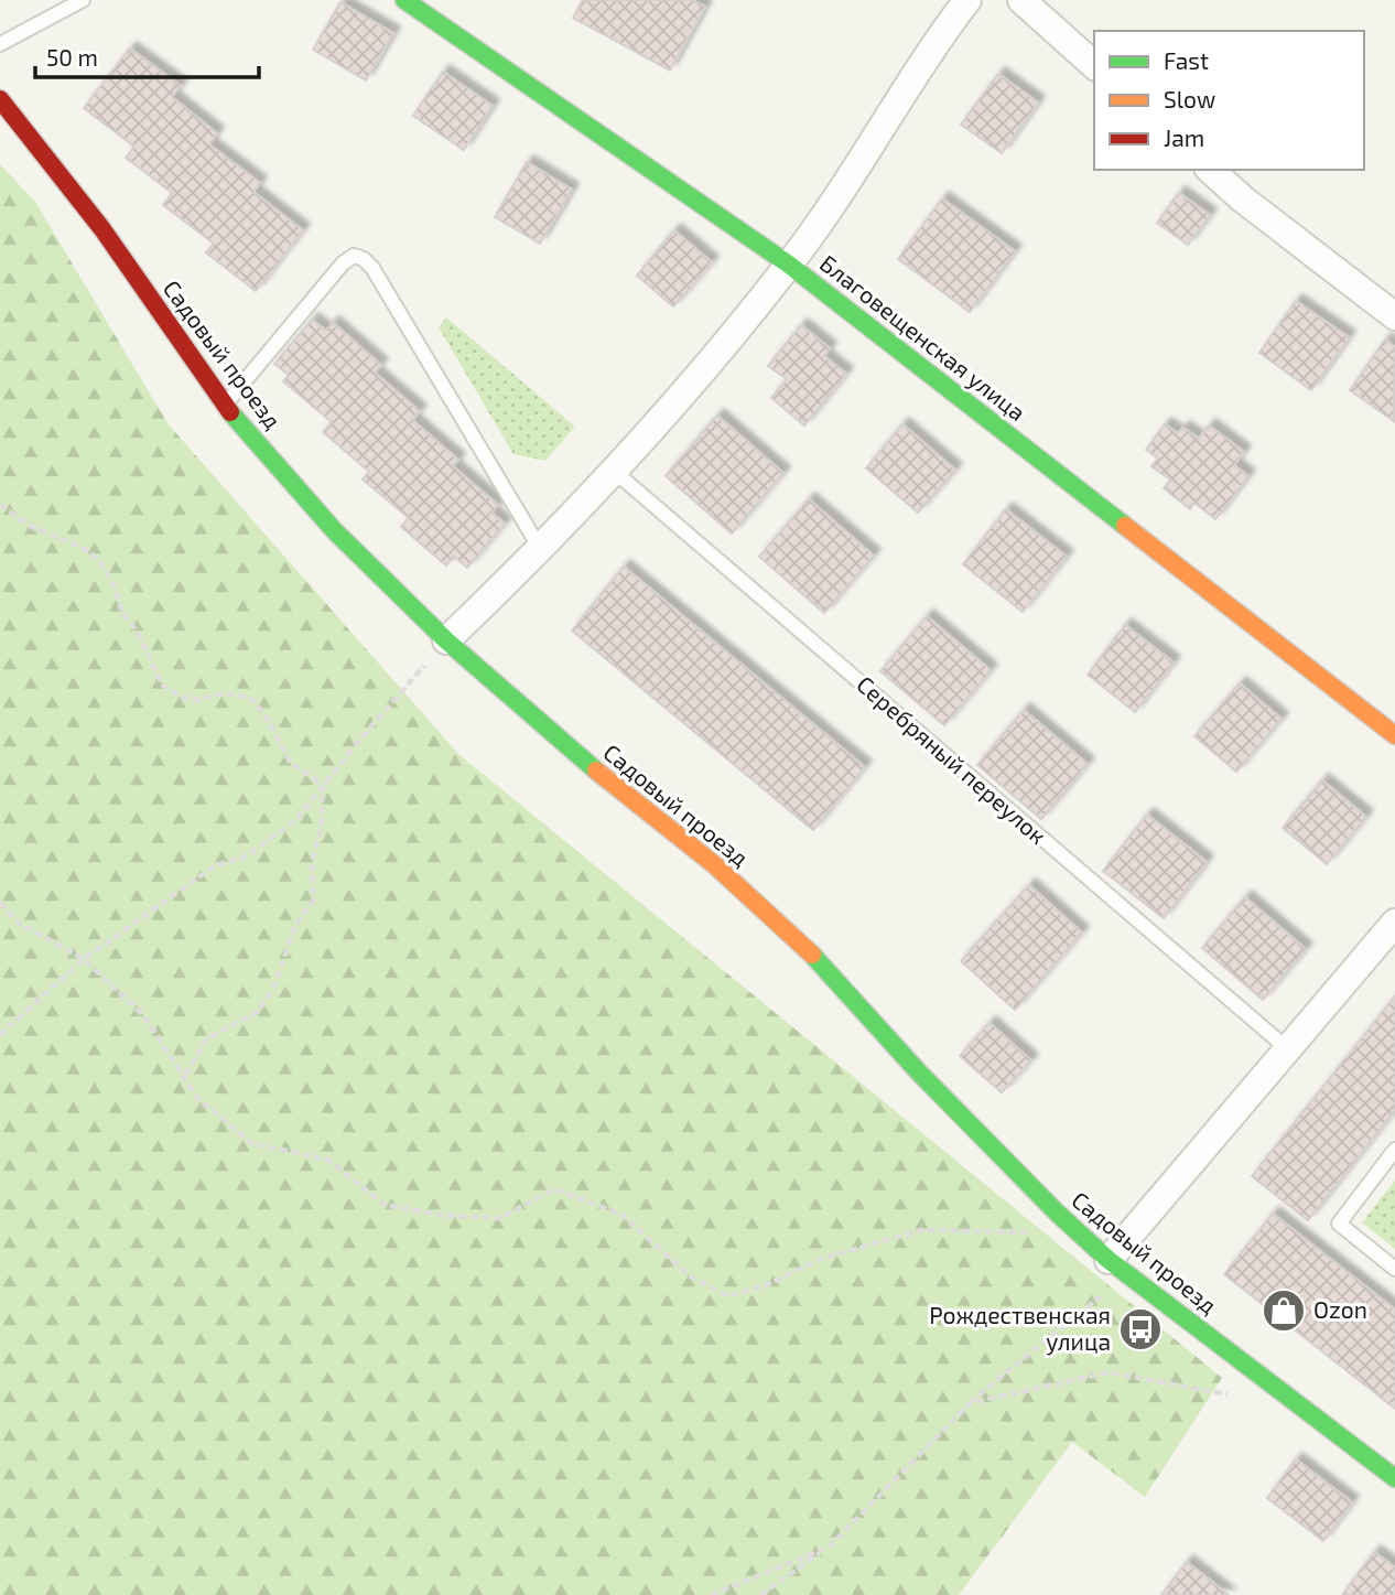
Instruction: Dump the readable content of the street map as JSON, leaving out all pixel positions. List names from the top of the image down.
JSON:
{
  "streets": {
    "street": ["Благовещенская улица", "Садовый проезд"],
    "lane": ["Серебряный переулок"]
  },
  "places": {
    "shop": ["Ozon"],
    "bus stop": ["Рождественская улица"]
  },
  "legend": ["Fast", "Slow", "Jam"],
  "scale_bar": "50 m"
}
